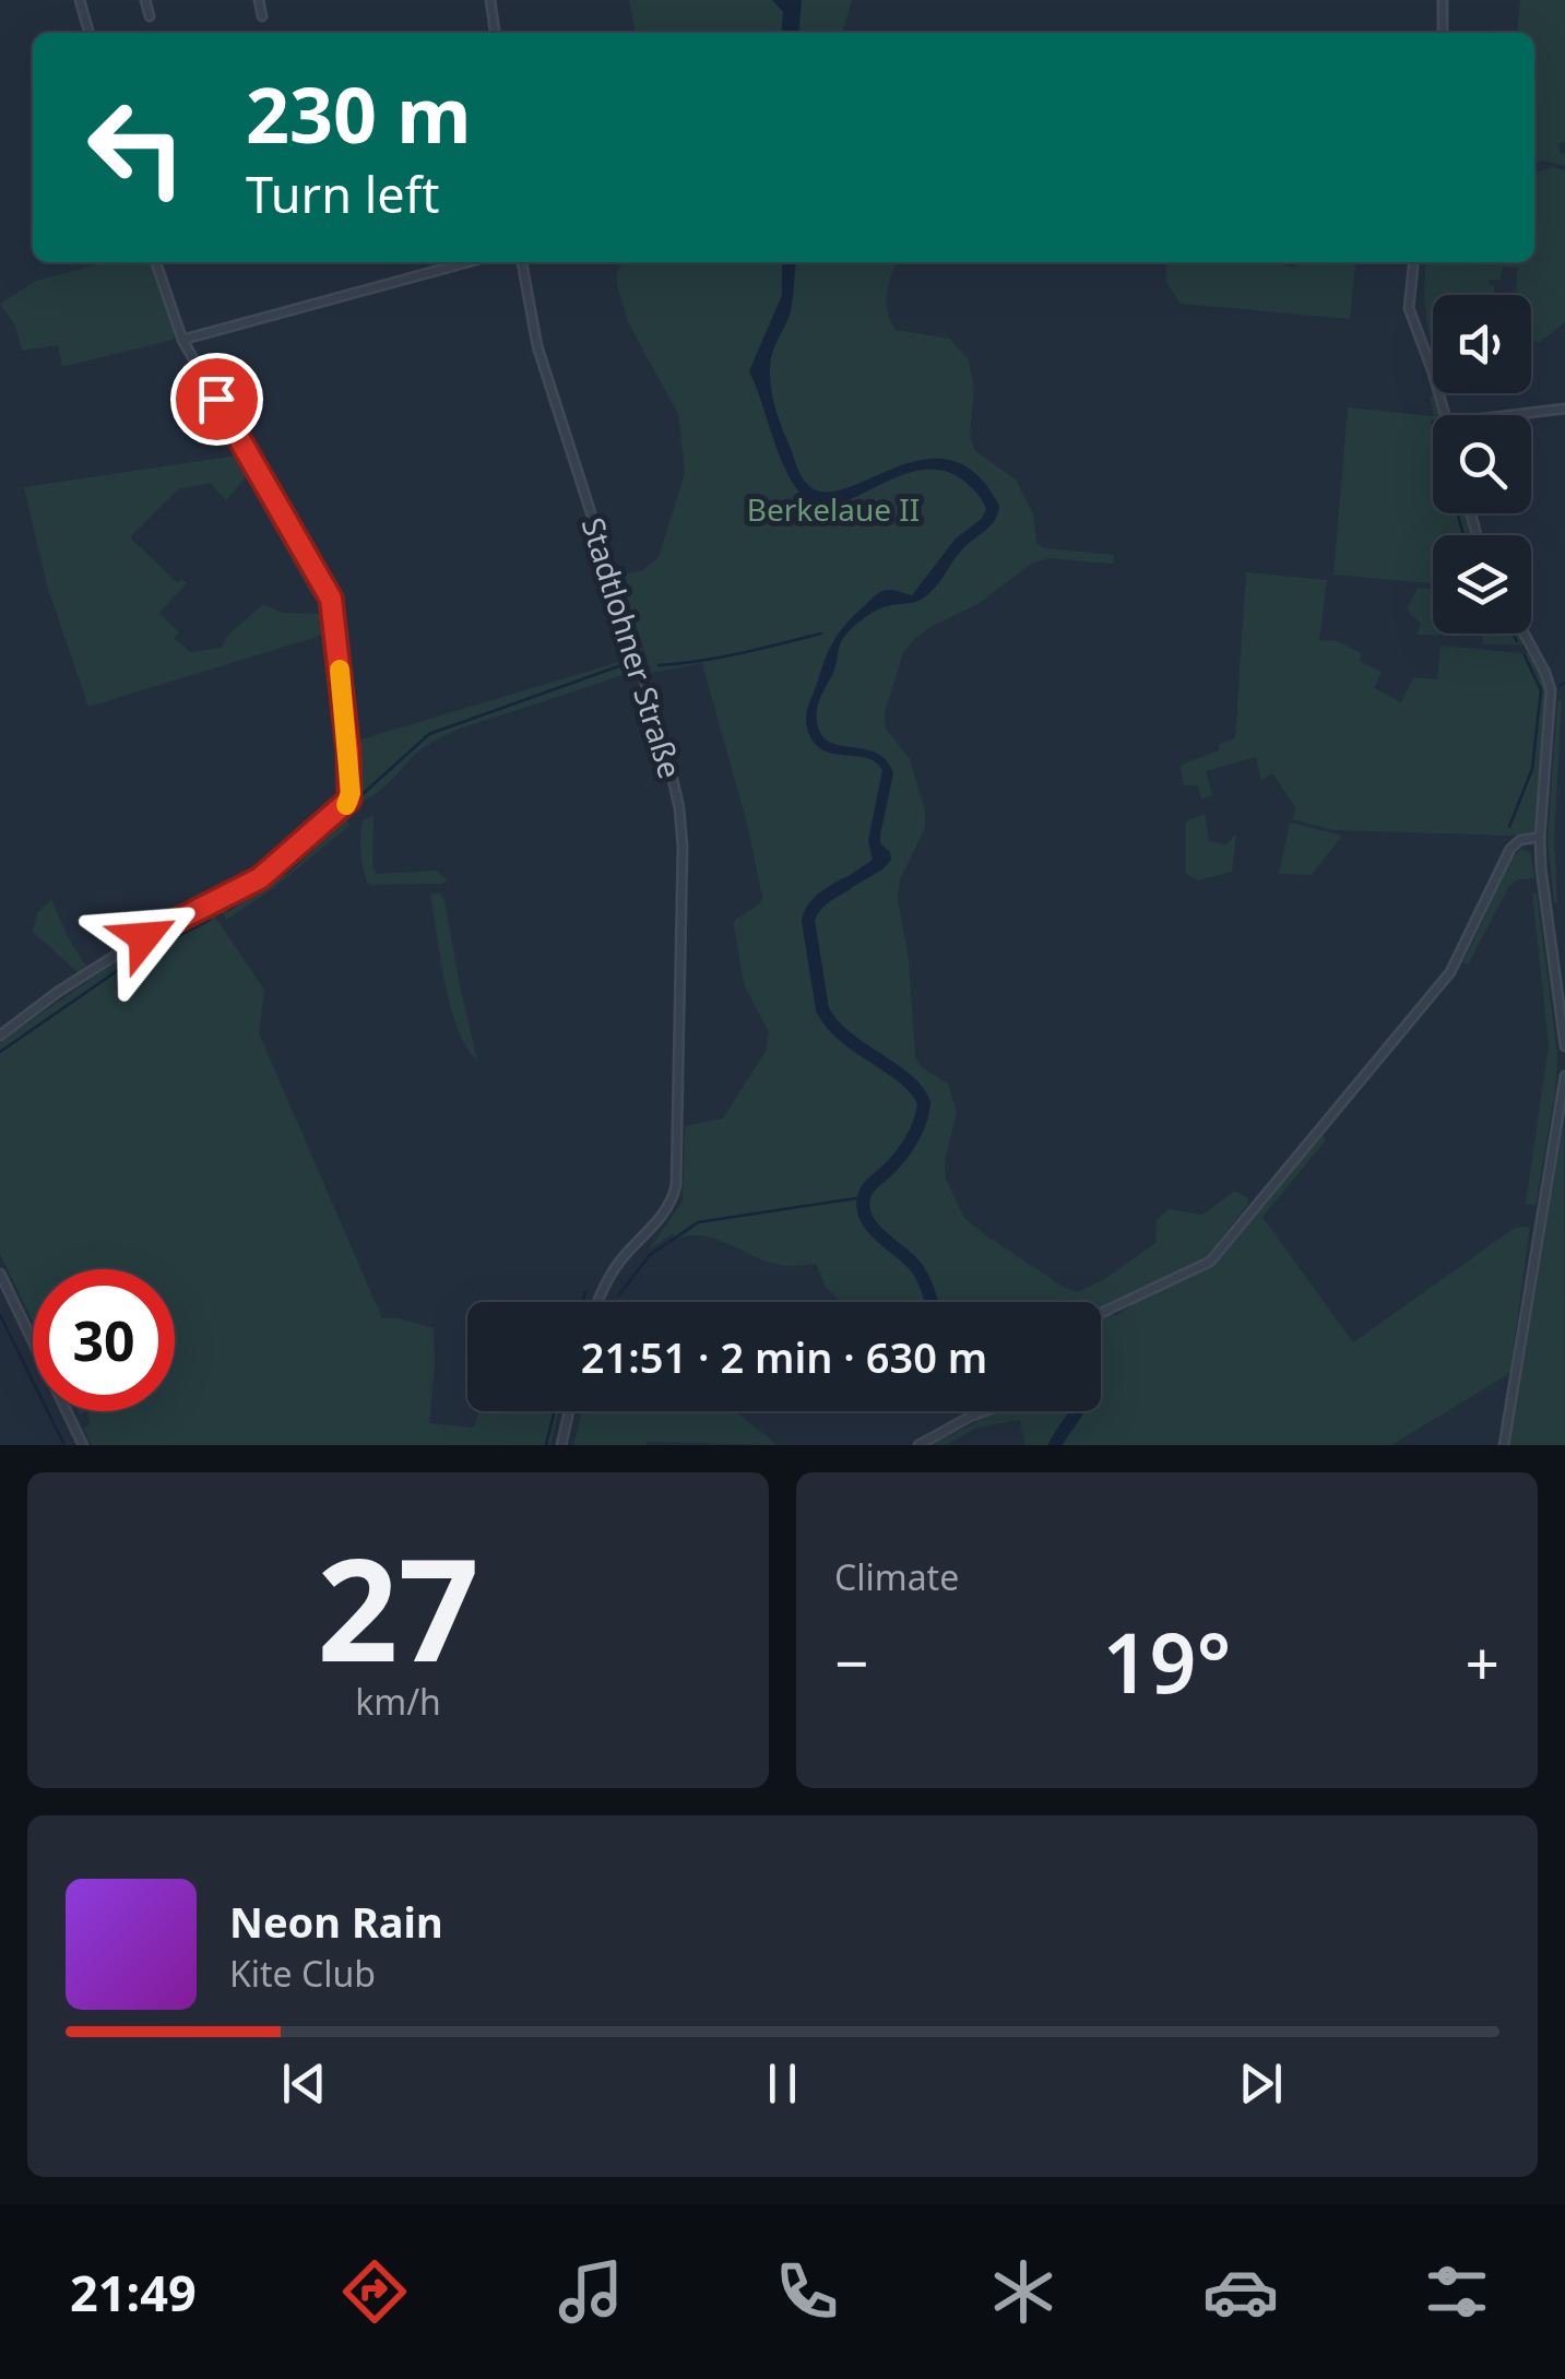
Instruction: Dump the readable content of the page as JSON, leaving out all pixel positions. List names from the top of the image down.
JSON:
{
  "streets": {
    "street": ["Stadtlohner Straße"]
  },
  "parks": ["Berkelaue II"],
  "page": {
    "turn": ["230 m", "Turn left"],
    "limit": "30",
    "trip": "21:51 · 2 min · 630 m",
    "tile": [
      ["27", "km/h"],
      "Climate"
    ],
    "heat": ["−", "19°", "+"],
    "song": ["Neon Rain", "Kite Club"],
    "tabs": "21:49"
  }
}
